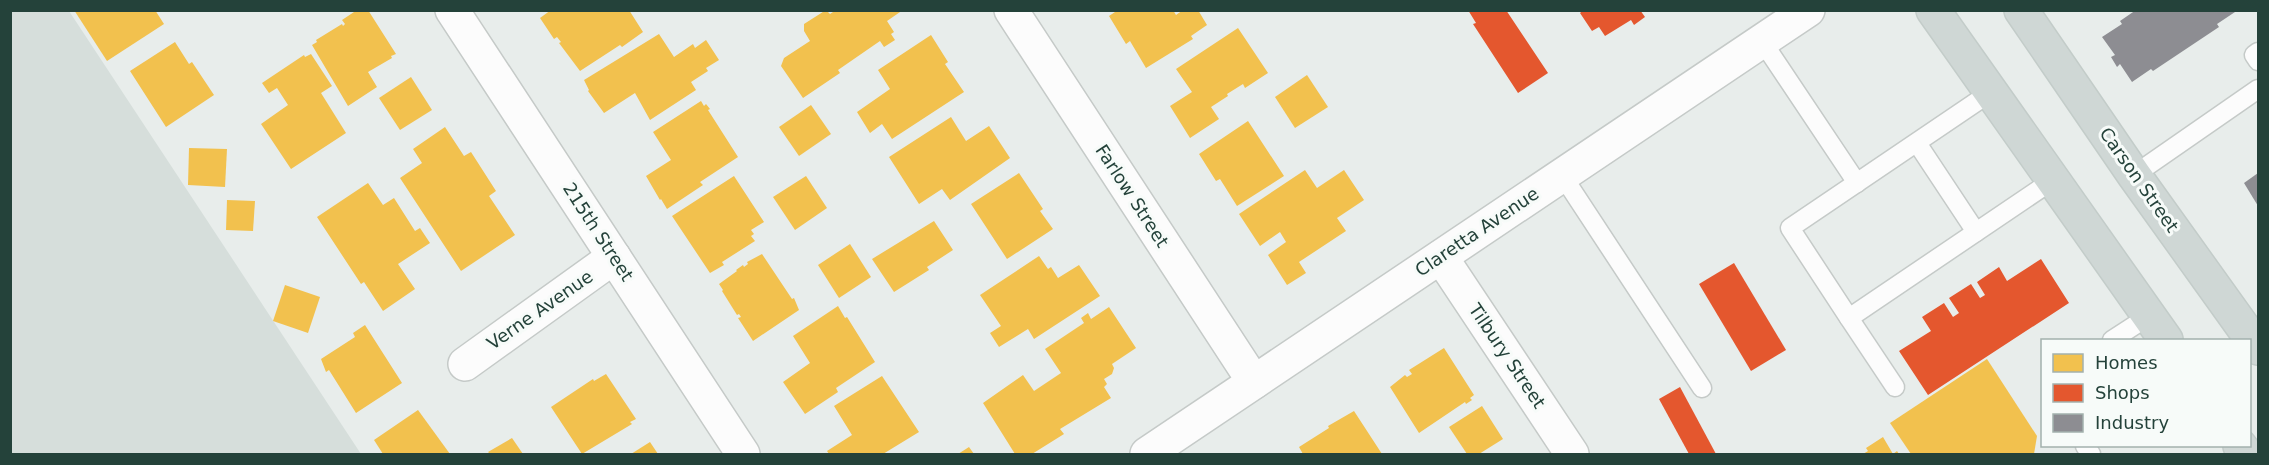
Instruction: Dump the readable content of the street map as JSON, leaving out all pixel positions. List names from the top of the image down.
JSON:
{
  "streets": {
    "main road": ["Carson Street"],
    "street": [
      "Farlow Street",
      "215th Street",
      "Claretta Avenue",
      "Verne Avenue",
      "Tilbury Street"
    ]
  },
  "crossings": [
    ["Farlow Street", "Claretta Avenue"],
    ["215th Street", "Verne Avenue"],
    ["Claretta Avenue", "Tilbury Street"]
  ],
  "legend": ["Homes", "Shops", "Industry"]
}
